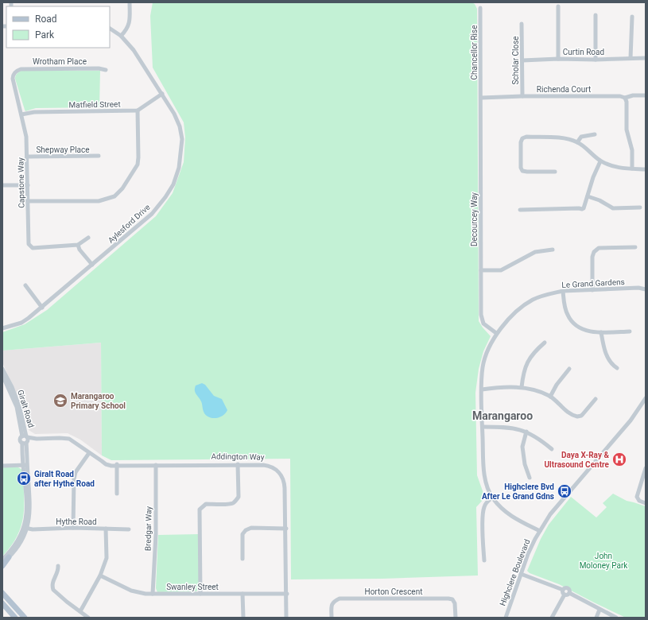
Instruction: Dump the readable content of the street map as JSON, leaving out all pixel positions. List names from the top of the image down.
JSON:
{
  "streets": {
    "street": [
      "Curtin Road",
      "Chancellor Rise",
      "Scholar Close",
      "Wrotham Place",
      "Richenda Court",
      "Matfield Street",
      "Shepway Place",
      "Capstone Way",
      "Decourcey Way",
      "Aylesford Drive",
      "Le Grand Gardens",
      "Giralt Road",
      "Addington Way",
      "Hythe Road",
      "Bredgar Way",
      "Highclere Boulevard",
      "Swanley Street",
      "Horton Crescent"
    ]
  },
  "crossings": [
    ["Curtin Road", "Scholar Close"],
    ["Chancellor Rise", "Richenda Court"],
    ["Chancellor Rise", "Decourcey Way"],
    ["Scholar Close", "Richenda Court"],
    ["Wrotham Place", "Capstone Way"],
    ["Richenda Court", "Decourcey Way"],
    ["Matfield Street", "Capstone Way"],
    ["Shepway Place", "Capstone Way"],
    ["Decourcey Way", "Le Grand Gardens"],
    ["Le Grand Gardens", "Highclere Boulevard"],
    ["Giralt Road", "Addington Way"],
    ["Addington Way", "Bredgar Way"],
    ["Addington Way", "Swanley Street"],
    ["Bredgar Way", "Swanley Street"]
  ],
  "districts": ["Marangaroo"],
  "parks": ["John Moloney Park"],
  "places": {
    "school or university": ["Marangaroo Primary School"],
    "hospital": ["Daya X-Ray & Ultrasound Centre"],
    "bus stop": ["Giralt Road after Hythe Road", "Highclere Bvd After Le Grand Gdns"]
  },
  "legend": ["Road", "Park"]
}
